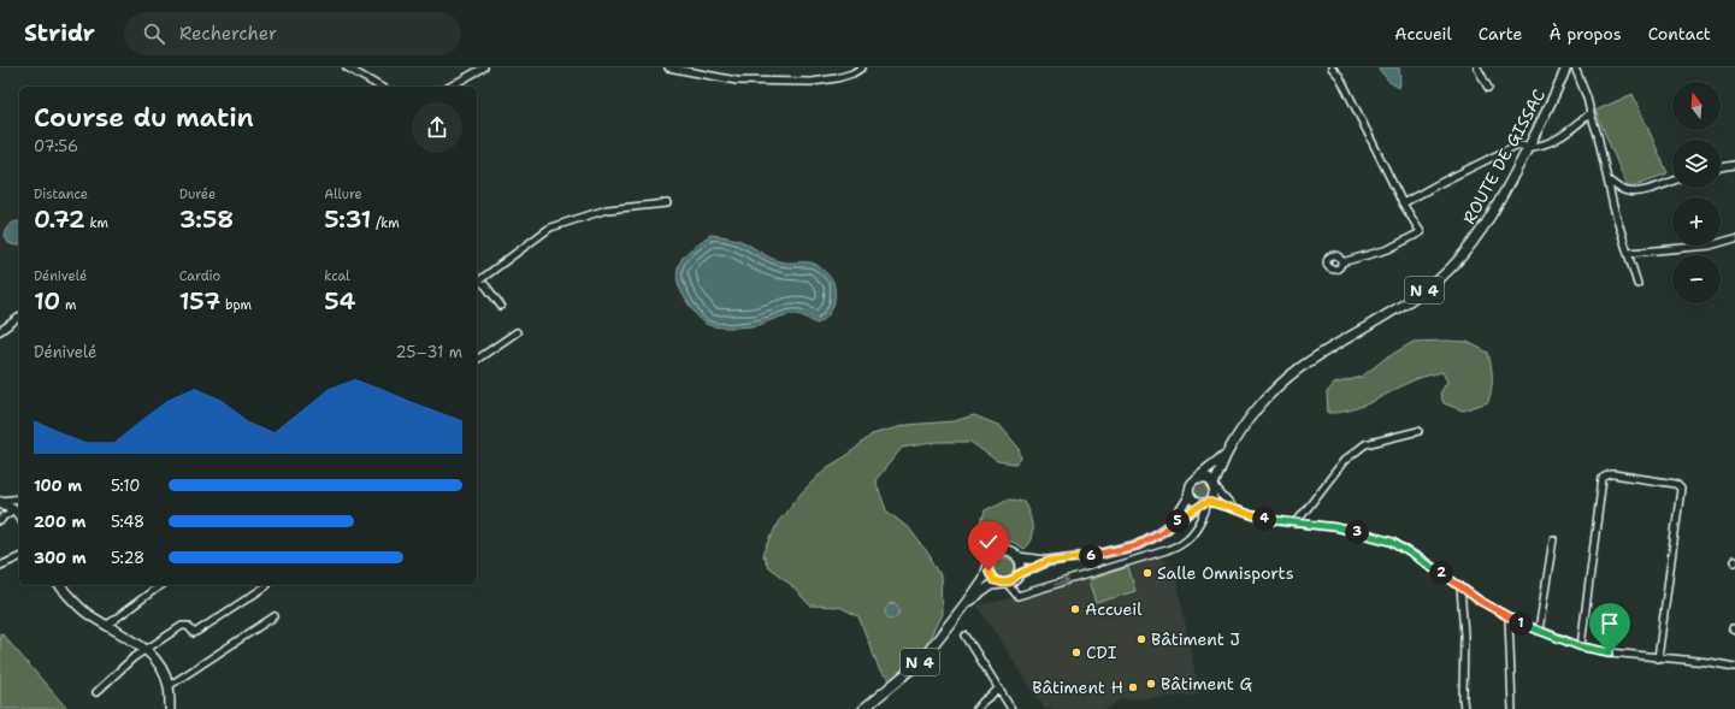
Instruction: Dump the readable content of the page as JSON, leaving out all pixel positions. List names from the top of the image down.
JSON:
{
  "streets": {
    "main road": ["ROUTE DE GISSAC", "N 4"]
  },
  "crossings": [
    ["ROUTE DE GISSAC", "N 4"]
  ],
  "places": [
    "Salle Omnisports",
    "Accueil",
    "Bâtiment J",
    "CDI",
    "Bâtiment G",
    "Bâtiment H"
  ],
  "north": "top",
  "page": {
    "header": "Stridr",
    "search": "Rechercher",
    "nav": [
      "Accueil",
      "Carte",
      "À propos",
      "Contact"
    ],
    "map_buttons": ["+", "−"],
    "heading": ["Course du matin", "07:56"],
    "stats": [
      ["Distance", "0.72 km"],
      ["Durée", "3:58"],
      ["Allure", "5:31 /km"],
      ["Dénivelé", "10 m"],
      ["Cardio", "157 bpm"],
      ["kcal", "54"]
    ],
    "chart": ["Dénivelé", "25–31 m"],
    "list": [
      {
        "name": "100 m",
        "note": "5:10"
      },
      {
        "name": "200 m",
        "note": "5:48"
      },
      {
        "name": "300 m",
        "note": "5:28"
      }
    ],
    "pins": [
      "4",
      "5",
      "3",
      "6",
      "2",
      "1"
    ]
  }
}
